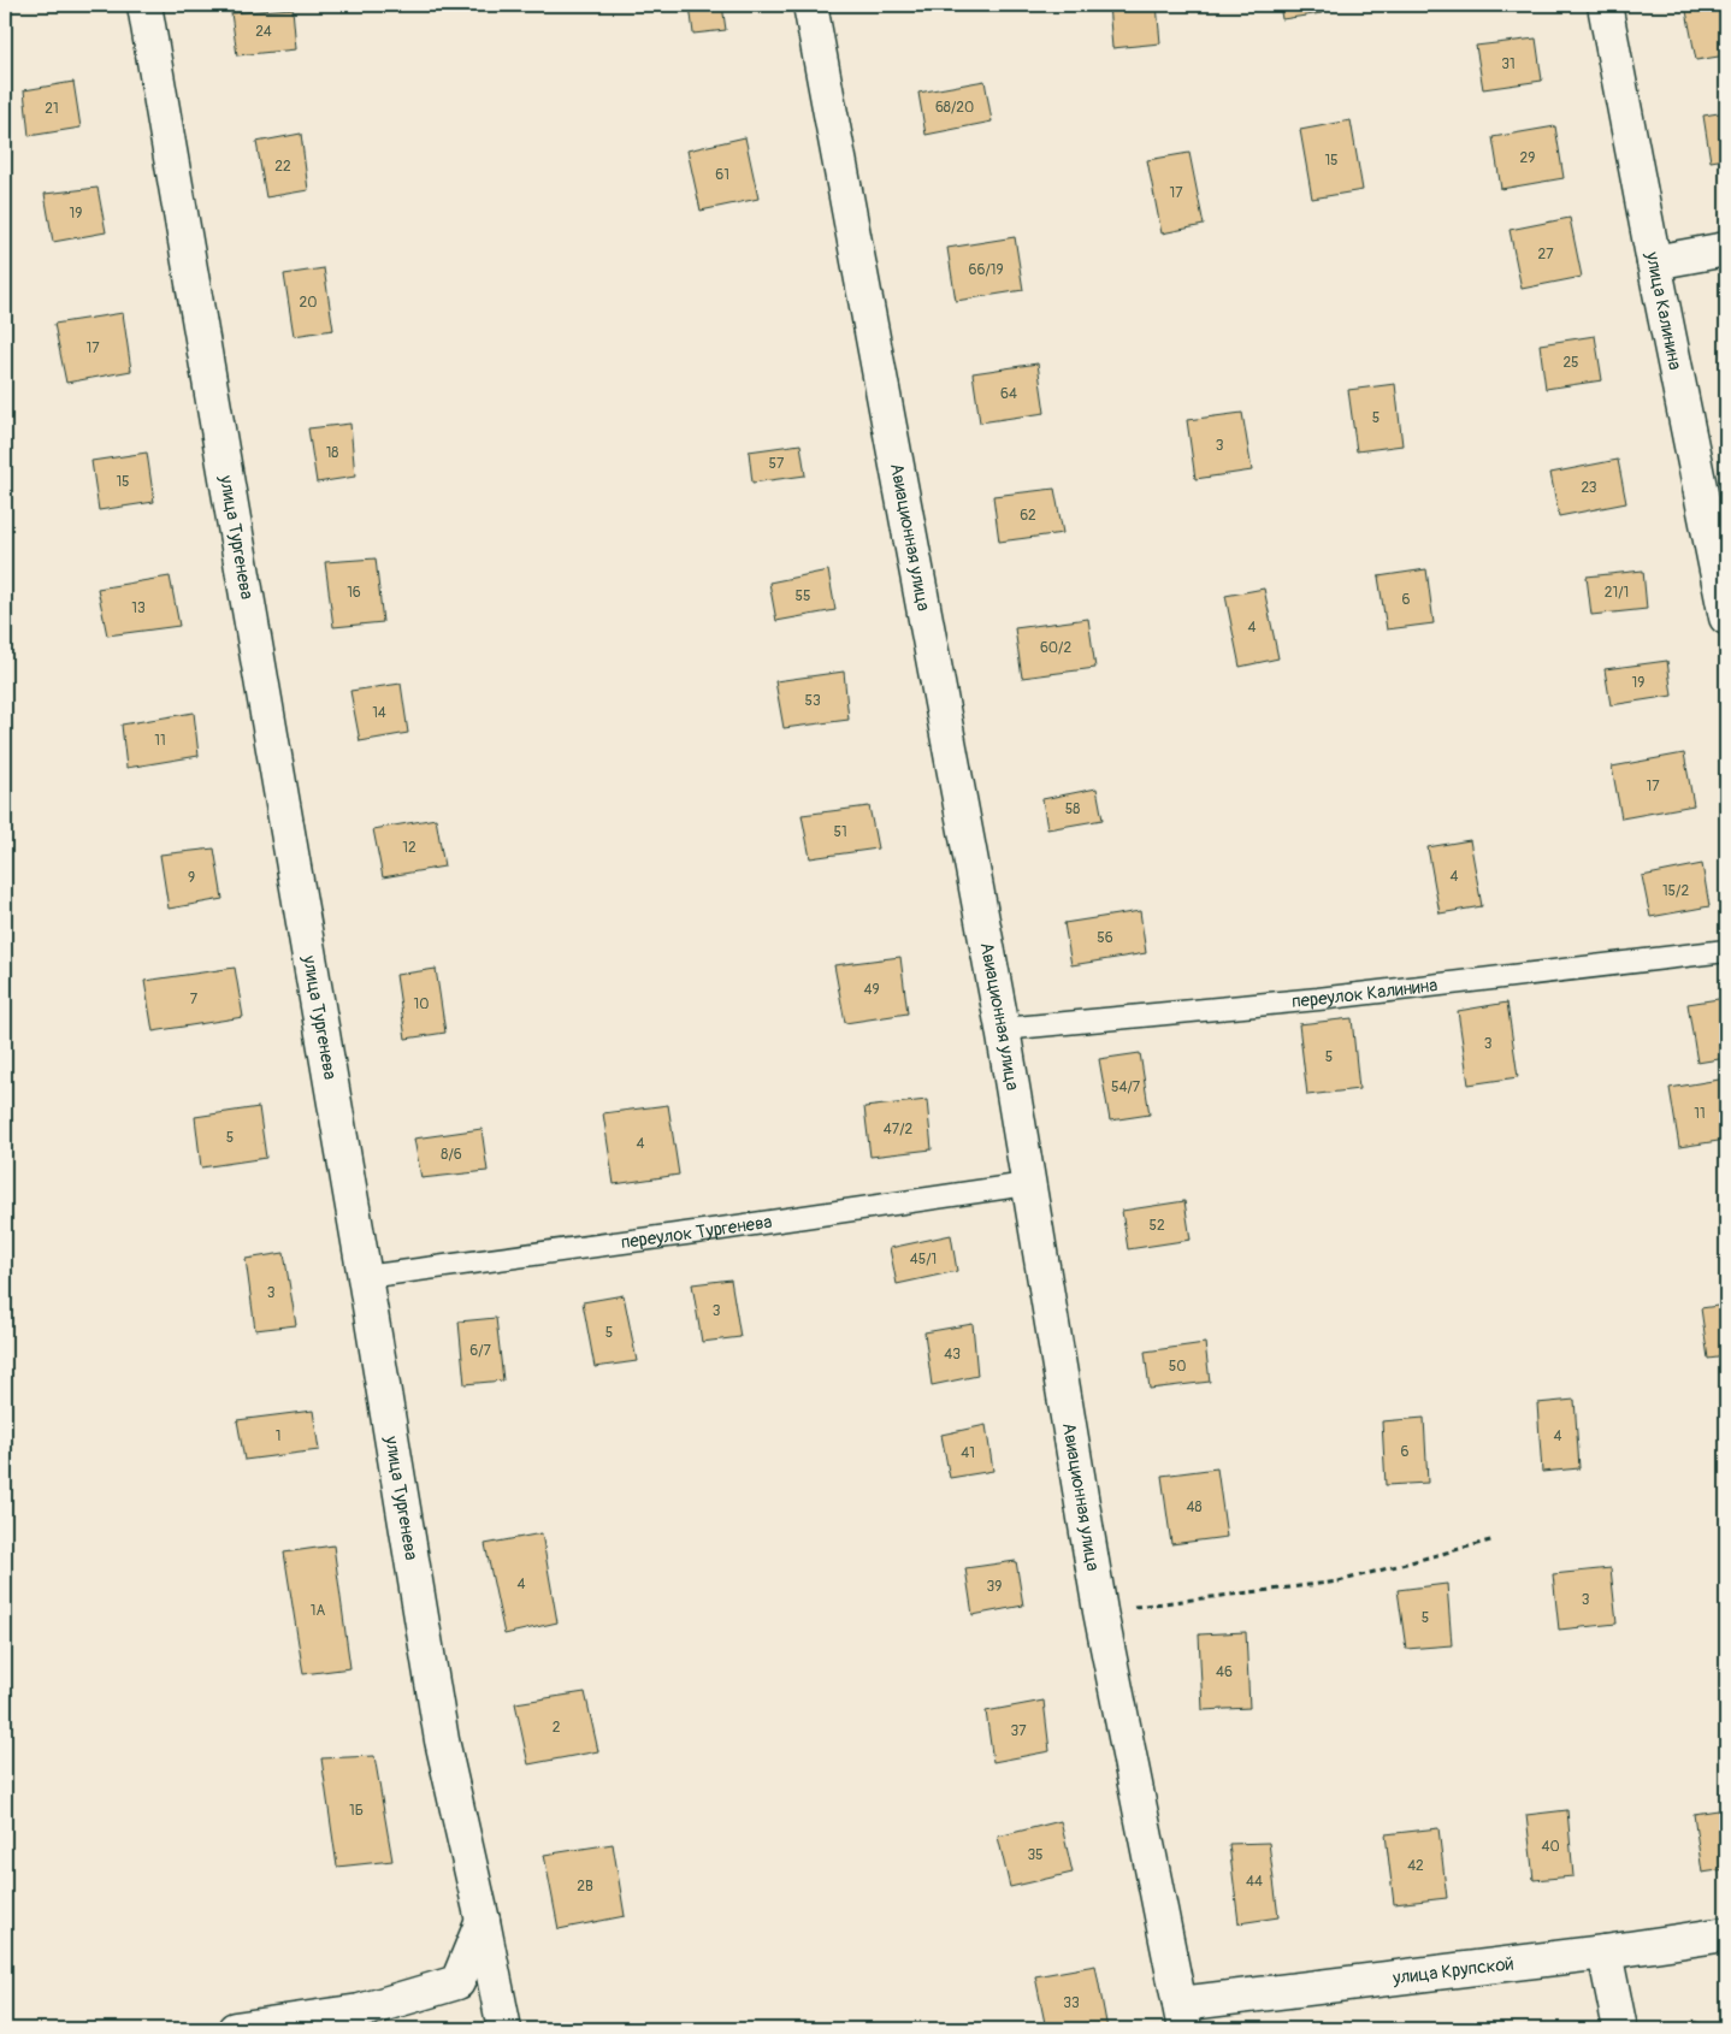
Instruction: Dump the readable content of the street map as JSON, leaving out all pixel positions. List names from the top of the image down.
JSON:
{
  "streets": {
    "street": [
      "улица Калинина",
      "улица Тургенева",
      "Авиационная улица",
      "улица Крупской"
    ],
    "lane": ["переулок Калинина", "переулок Тургенева"]
  },
  "crossings": [
    ["улица Тургенева", "переулок Тургенева"],
    ["Авиационная улица", "переулок Калинина"],
    ["Авиационная улица", "переулок Тургенева"],
    ["Авиационная улица", "улица Крупской"]
  ],
  "house_numbers": [
    "24",
    "31",
    "68/20",
    "21",
    "29",
    "15",
    "22",
    "61",
    "17",
    "19",
    "27",
    "66/19",
    "20",
    "17",
    "25",
    "64",
    "5",
    "3",
    "18",
    "57",
    "15",
    "23",
    "62",
    "16",
    "21/1",
    "55",
    "6",
    "13",
    "4",
    "60/2",
    "19",
    "53",
    "14",
    "11",
    "17",
    "58",
    "51",
    "12",
    "4",
    "9",
    "15/2",
    "56",
    "49",
    "7",
    "10",
    "3",
    "5",
    "54/7",
    "11",
    "47/2",
    "5",
    "4",
    "8/6",
    "52",
    "45/1",
    "3",
    "3",
    "5",
    "6/7",
    "43",
    "50",
    "1",
    "4",
    "6",
    "41",
    "48",
    "4",
    "39",
    "3",
    "1А",
    "5",
    "46",
    "2",
    "37",
    "1Б",
    "40",
    "35",
    "42",
    "44",
    "2В",
    "33"
  ]
}
